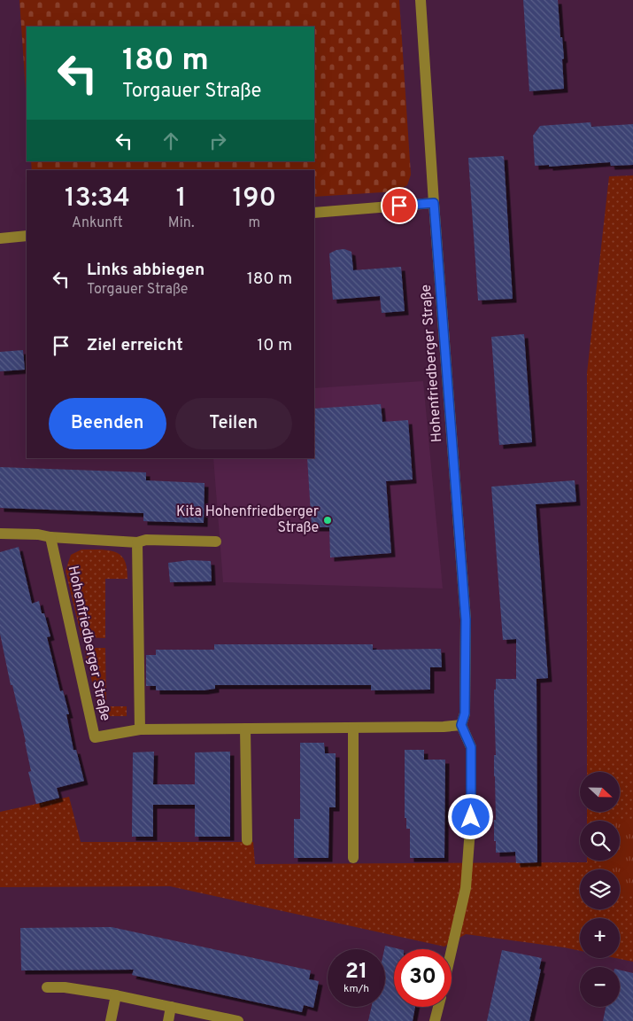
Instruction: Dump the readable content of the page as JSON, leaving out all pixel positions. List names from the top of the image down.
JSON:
{
  "streets": {
    "street": ["Hohenfriedberger Straße"]
  },
  "places": ["Kita Hohenfriedberger Straße"],
  "north": "right",
  "page": {
    "turn": ["180 m", "Torgauer Straße"],
    "eta": [
      "13:34",
      "Ankunft",
      "1",
      "Min.",
      "190",
      "m"
    ],
    "list": [
      {
        "name": "Links abbiegen",
        "note": "Torgauer Straße",
        "value": "180 m"
      },
      {
        "name": "Ziel erreicht",
        "value": "10 m"
      }
    ],
    "buttons": ["Beenden", "Teilen"],
    "map_buttons": ["+", "−"],
    "speed": "21 km/h",
    "limit": "30"
  }
}
